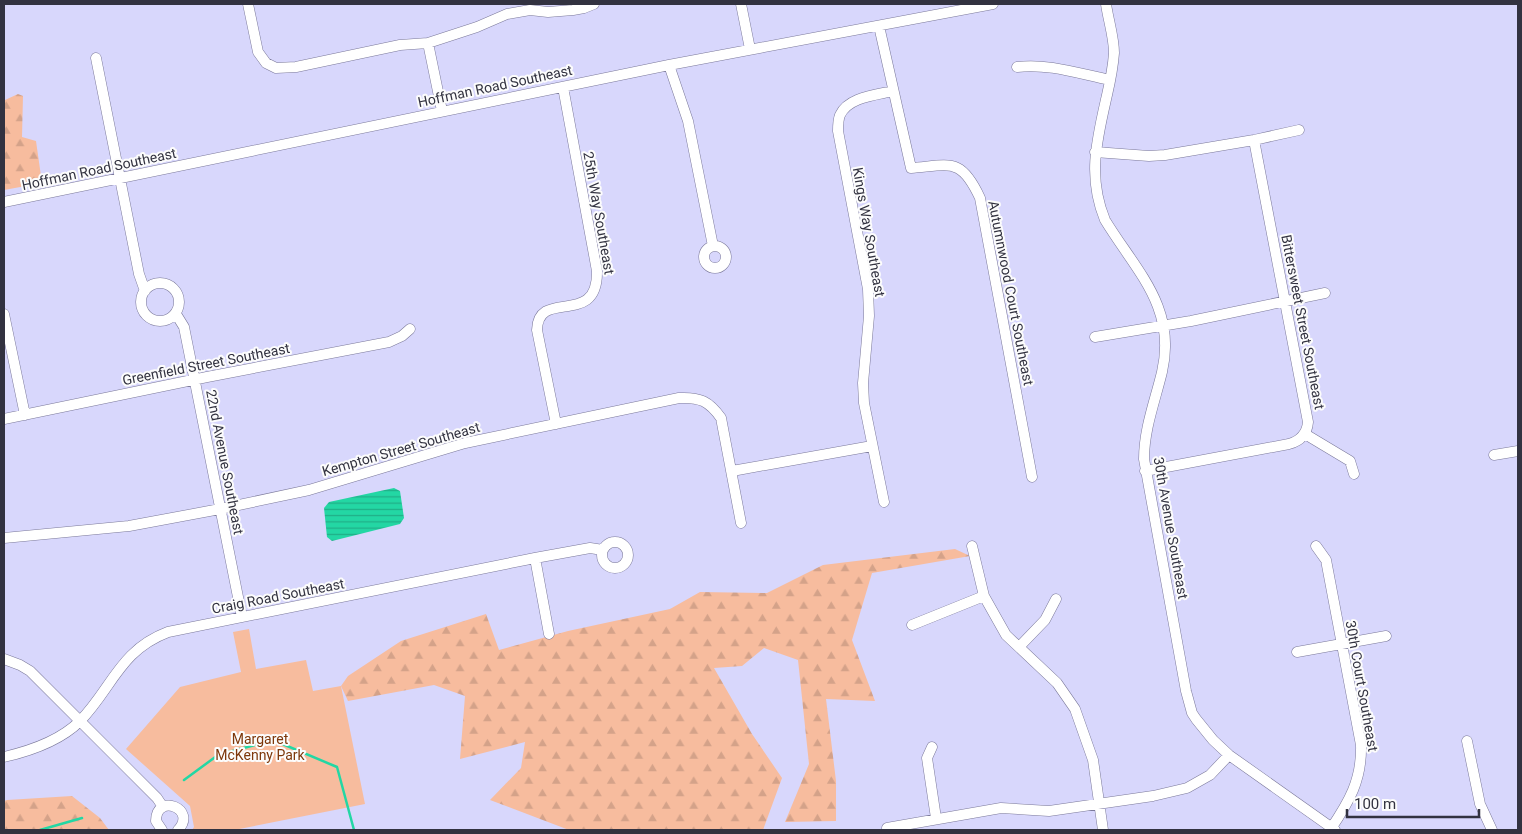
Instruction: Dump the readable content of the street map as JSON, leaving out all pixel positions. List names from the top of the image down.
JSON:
{
  "streets": {
    "street": [
      "Hoffman Road Southeast",
      "25th Way Southeast",
      "Kings Way Southeast",
      "Autumnwood Court Southeast",
      "Bittersweet Street Southeast",
      "Greenfield Street Southeast",
      "Kempton Street Southeast",
      "22nd Avenue Southeast",
      "30th Avenue Southeast",
      "Craig Road Southeast",
      "30th Court Southeast"
    ]
  },
  "crossings": [
    ["Hoffman Road Southeast", "25th Way Southeast"],
    ["25th Way Southeast", "Kempton Street Southeast"],
    ["Kings Way Southeast", "Autumnwood Court Southeast"],
    ["Greenfield Street Southeast", "22nd Avenue Southeast"],
    ["Kempton Street Southeast", "22nd Avenue Southeast"],
    ["22nd Avenue Southeast", "Craig Road Southeast"],
    ["30th Avenue Southeast", "30th Court Southeast"]
  ],
  "parks": ["Margaret McKenny Park"],
  "scale_bar": "100 m"
}
